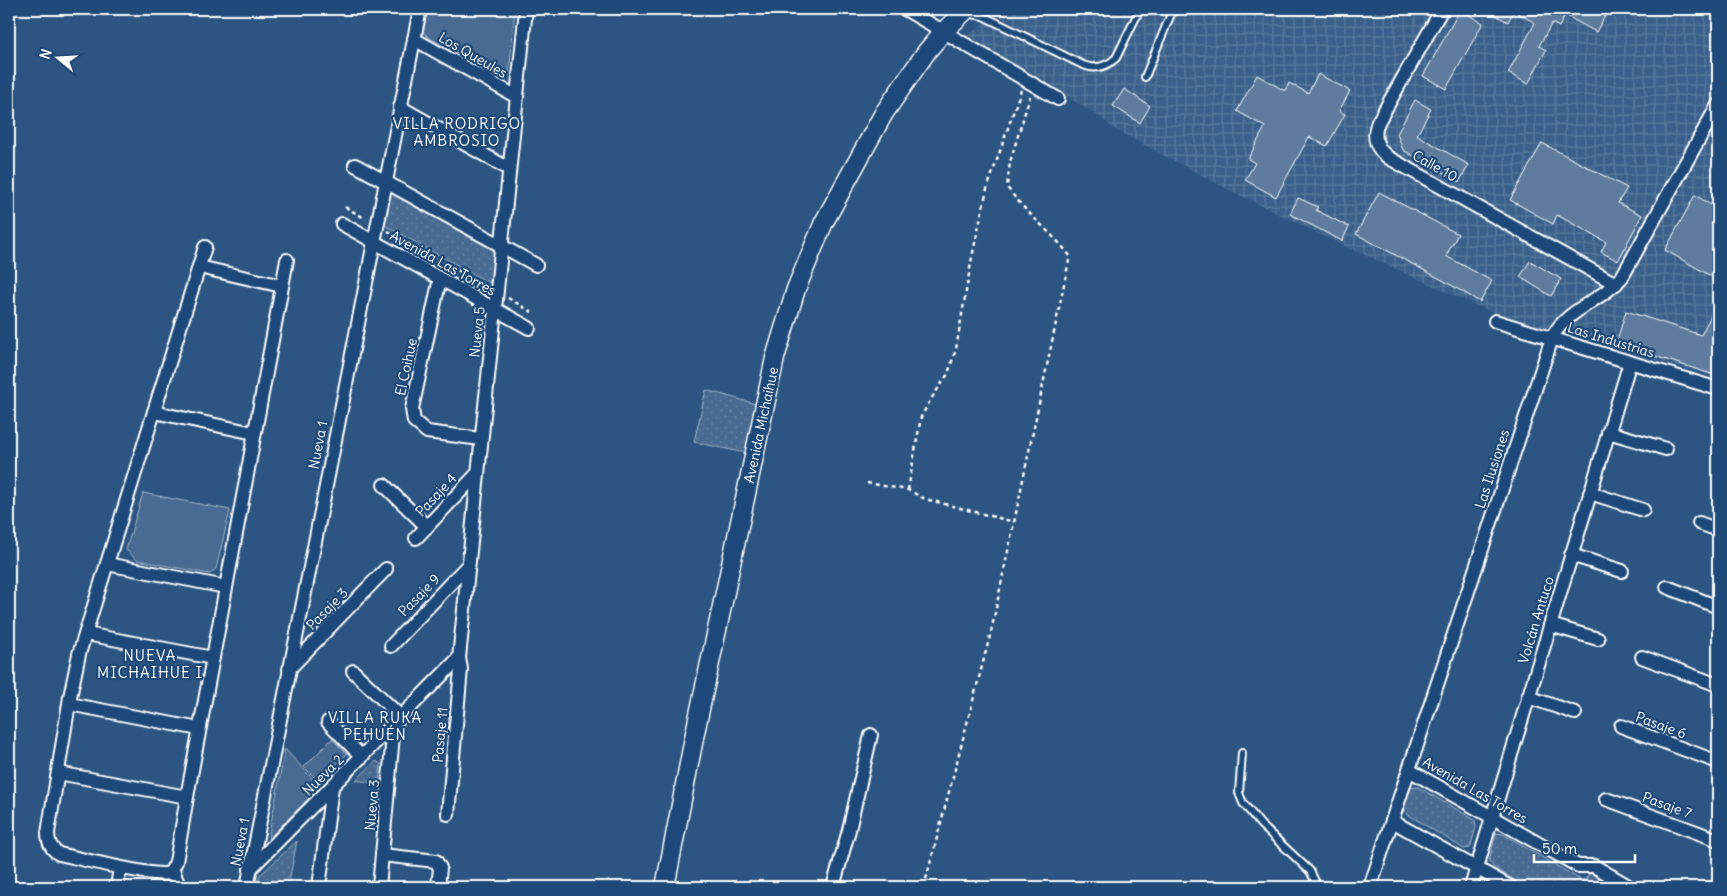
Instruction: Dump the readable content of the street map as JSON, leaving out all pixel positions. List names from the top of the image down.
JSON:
{
  "streets": {
    "street": [
      "Los Queules",
      "Calle 10",
      "Avenida Las Torres",
      "Nueva 5",
      "Las Industrias",
      "El Coihue",
      "Avenida Michaihue",
      "Nueva 1",
      "Las Ilusiones",
      "Pasaje 4",
      "Pasaje 9",
      "Pasaje 3",
      "Volcán Antuco",
      "Pasaje 6",
      "Pasaje 11",
      "Nueva 2",
      "Nueva 3",
      "Pasaje 7"
    ]
  },
  "crossings": [
    ["Los Queules", "Nueva 5"],
    ["Los Queules", "Nueva 1"],
    ["Calle 10", "Las Ilusiones"],
    ["Avenida Las Torres", "Nueva 5"],
    ["Avenida Las Torres", "El Coihue"],
    ["Avenida Las Torres", "Nueva 1"],
    ["Avenida Las Torres", "Las Ilusiones"],
    ["Avenida Las Torres", "Volcán Antuco"],
    ["Nueva 5", "El Coihue"],
    ["Nueva 5", "Pasaje 4"],
    ["Nueva 5", "Pasaje 9"],
    ["Nueva 5", "Pasaje 11"],
    ["Nueva 5", "Nueva 2"],
    ["Las Industrias", "Las Ilusiones"],
    ["Las Industrias", "Volcán Antuco"],
    ["Nueva 1", "Pasaje 3"],
    ["Nueva 1", "Nueva 2"],
    ["Pasaje 11", "Nueva 2"],
    ["Nueva 2", "Nueva 3"]
  ],
  "districts": ["VILLA RODRIGO AMBROSIO", "NUEVA MICHAIHUE I", "VILLA RUKA PEHUÉN"],
  "scale_bar": "50 m",
  "north": "left"
}
